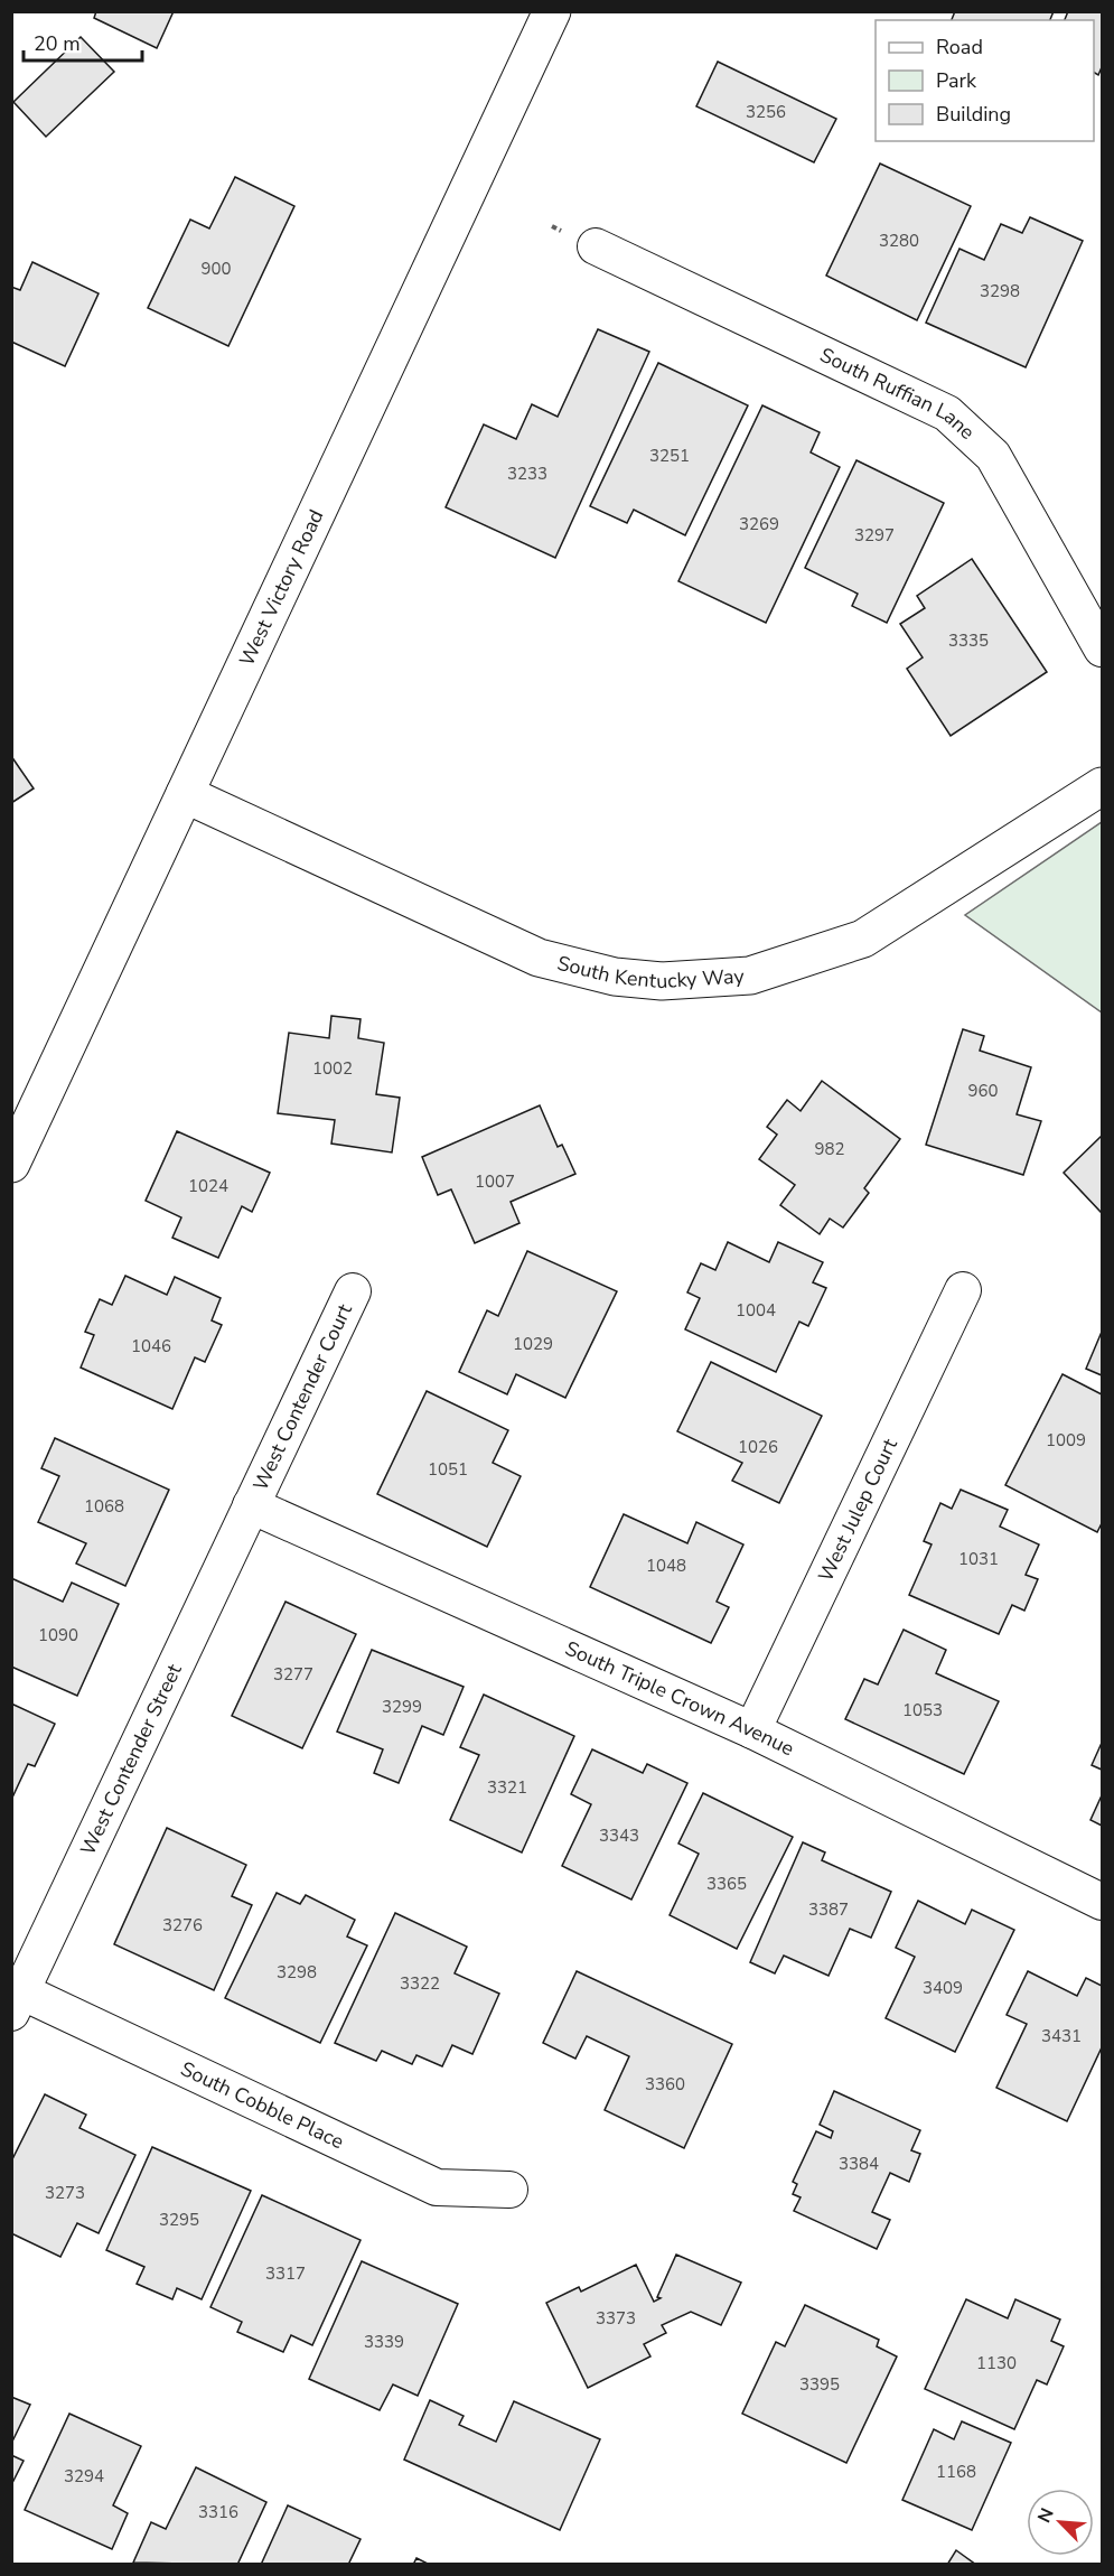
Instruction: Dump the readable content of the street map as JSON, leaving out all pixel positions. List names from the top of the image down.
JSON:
{
  "streets": {
    "main road": ["West Victory Road", "South Kentucky Way"],
    "street": [
      "South Ruffian Lane",
      "West Contender Court",
      "West Julep Court",
      "South Triple Crown Avenue",
      "West Contender Street",
      "South Cobble Place"
    ]
  },
  "crossings": [
    ["West Victory Road", "South Kentucky Way"],
    ["West Contender Court", "South Triple Crown Avenue"],
    ["West Contender Court", "West Contender Street"],
    ["West Julep Court", "South Triple Crown Avenue"],
    ["South Triple Crown Avenue", "West Contender Street"],
    ["West Contender Street", "South Cobble Place"]
  ],
  "house_numbers": [
    "3256",
    "3280",
    "900",
    "3298",
    "3251",
    "3233",
    "3269",
    "3297",
    "3335",
    "1002",
    "960",
    "982",
    "1007",
    "1024",
    "1004",
    "1029",
    "1046",
    "1009",
    "1026",
    "1051",
    "1068",
    "1031",
    "1048",
    "1090",
    "3277",
    "3299",
    "1053",
    "3321",
    "3343",
    "3365",
    "3387",
    "3276",
    "3298",
    "3322",
    "3409",
    "3431",
    "3360",
    "3384",
    "3273",
    "3295",
    "3317",
    "3373",
    "3339",
    "1130",
    "3395",
    "1168",
    "3294",
    "3316"
  ],
  "legend": ["Road", "Park", "Building"],
  "scale_bar": "20 m",
  "north": "top left"
}
